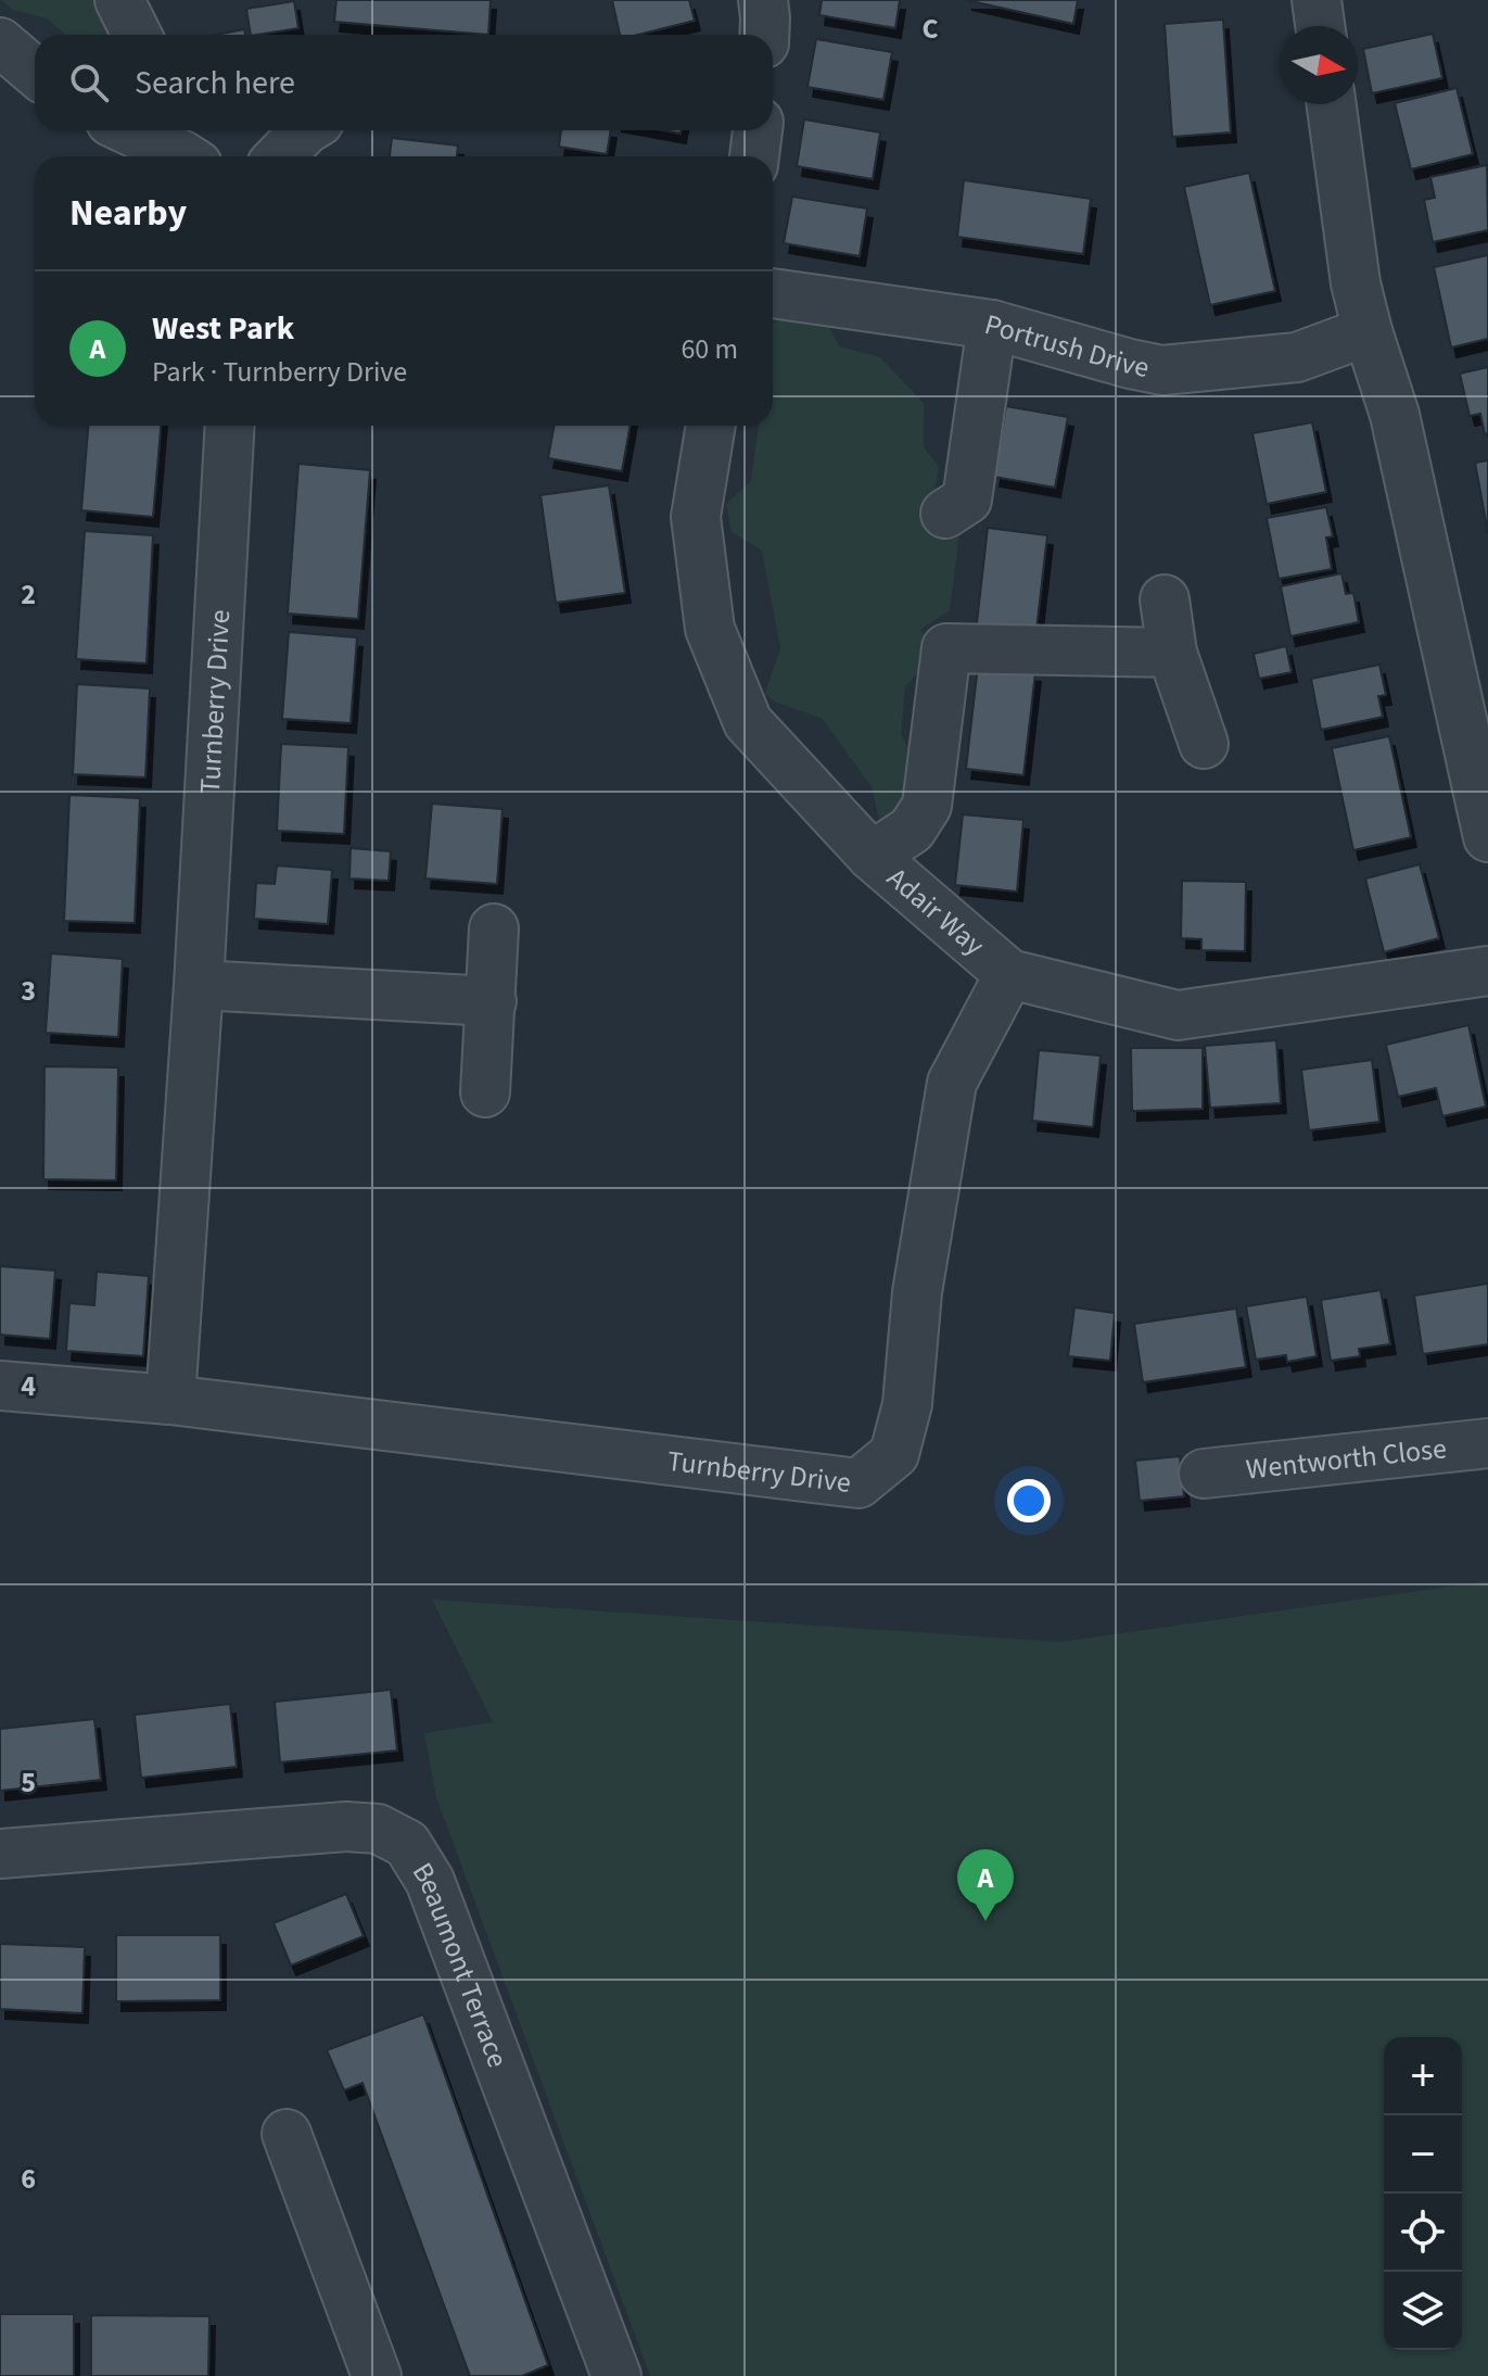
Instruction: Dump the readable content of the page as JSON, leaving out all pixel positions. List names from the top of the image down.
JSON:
{
  "streets": {
    "street": [
      "Portrush Drive",
      "Turnberry Drive",
      "Adair Way",
      "Wentworth Close",
      "Beaumont Terrace"
    ]
  },
  "crossings": [
    ["Turnberry Drive", "Adair Way"]
  ],
  "north": "right",
  "page": {
    "search": "Search here",
    "heading": "Nearby",
    "list": [
      {
        "mark": "A",
        "name": "West Park",
        "note": "Park · Turnberry Drive",
        "value": "60 m"
      }
    ],
    "pins": "A",
    "map_buttons": ["+", "−"]
  },
  "grid": {
    "columns": ["C"],
    "rows": [
      "2",
      "3",
      "4",
      "5",
      "6"
    ]
  }
}
